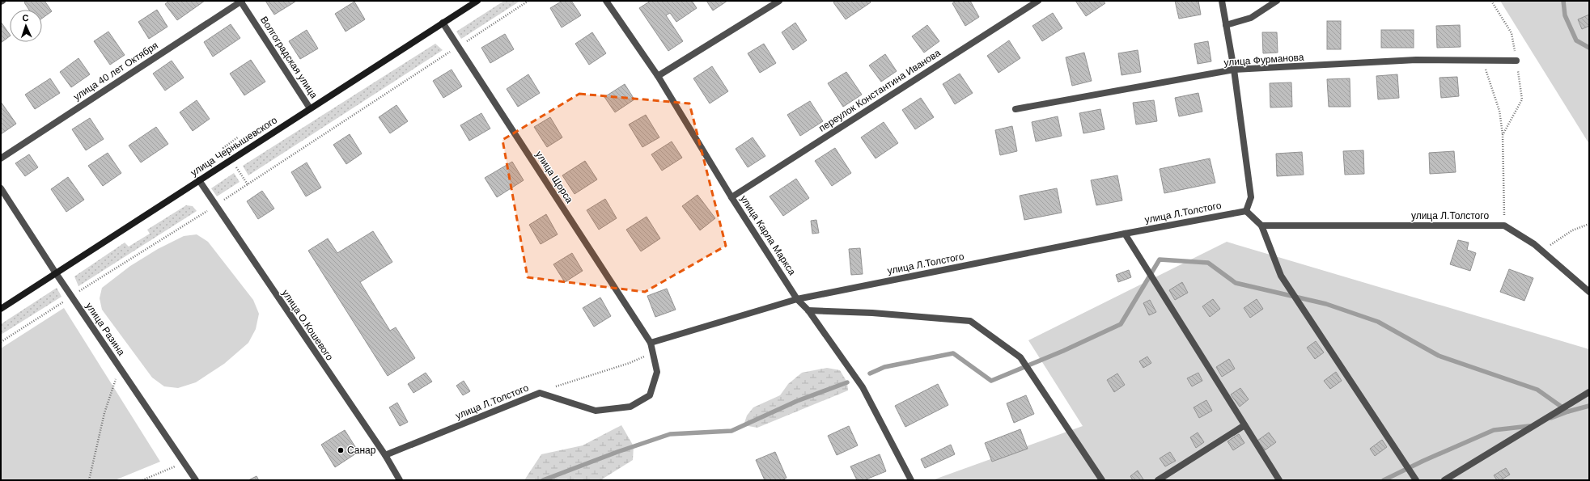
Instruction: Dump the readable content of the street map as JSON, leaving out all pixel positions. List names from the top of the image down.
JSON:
{
  "streets": {
    "street": [
      "Волгоградская улица",
      "улица Фурманова",
      "улица 40 лет Октября",
      "переулок Константина Иванова",
      "улица Чернышевского",
      "улица Щорса",
      "улица Л.Толстого",
      "улица Карла Маркса",
      "улица О.Кошевого",
      "улица Разина"
    ]
  },
  "crossings": [
    ["Волгоградская улица", "улица 40 лет Октября"],
    ["Волгоградская улица", "улица Чернышевского"],
    ["переулок Константина Иванова", "улица Карла Маркса"],
    ["улица Чернышевского", "улица Щорса"],
    ["улица Чернышевского", "улица О.Кошевого"],
    ["улица Чернышевского", "улица Разина"],
    ["улица Щорса", "улица Л.Толстого"],
    ["улица Л.Толстого", "улица Карла Маркса"],
    ["улица Л.Толстого", "улица О.Кошевого"]
  ],
  "places": ["Санар"],
  "north": "top"
}
